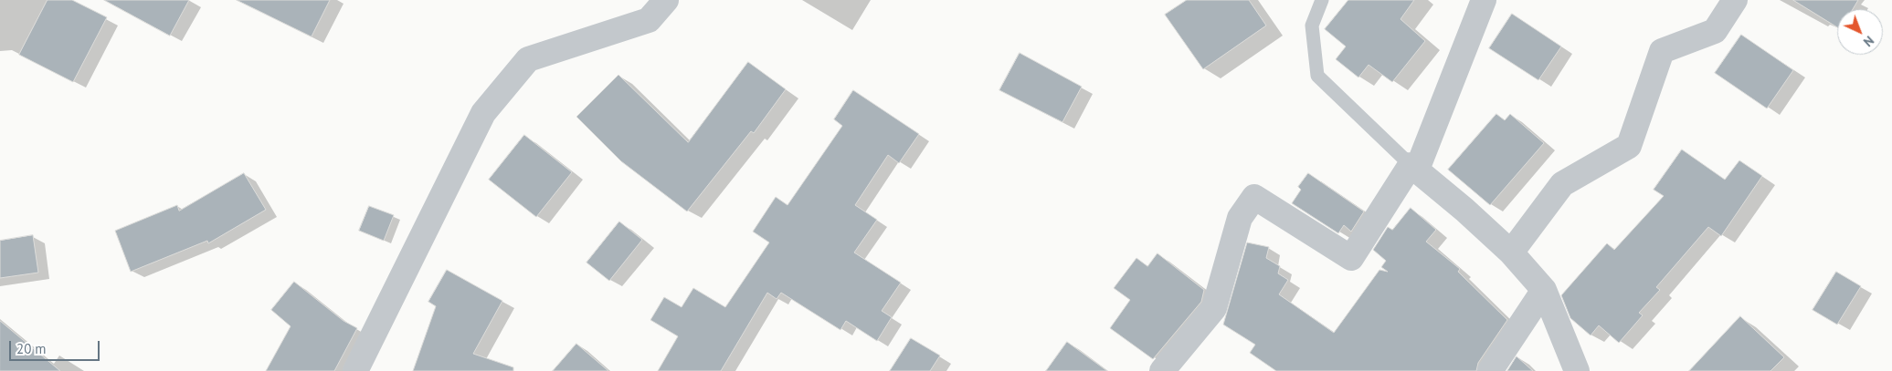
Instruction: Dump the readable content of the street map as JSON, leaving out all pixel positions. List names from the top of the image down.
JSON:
{
  "scale_bar": "20 m",
  "north": "bottom right"
}
